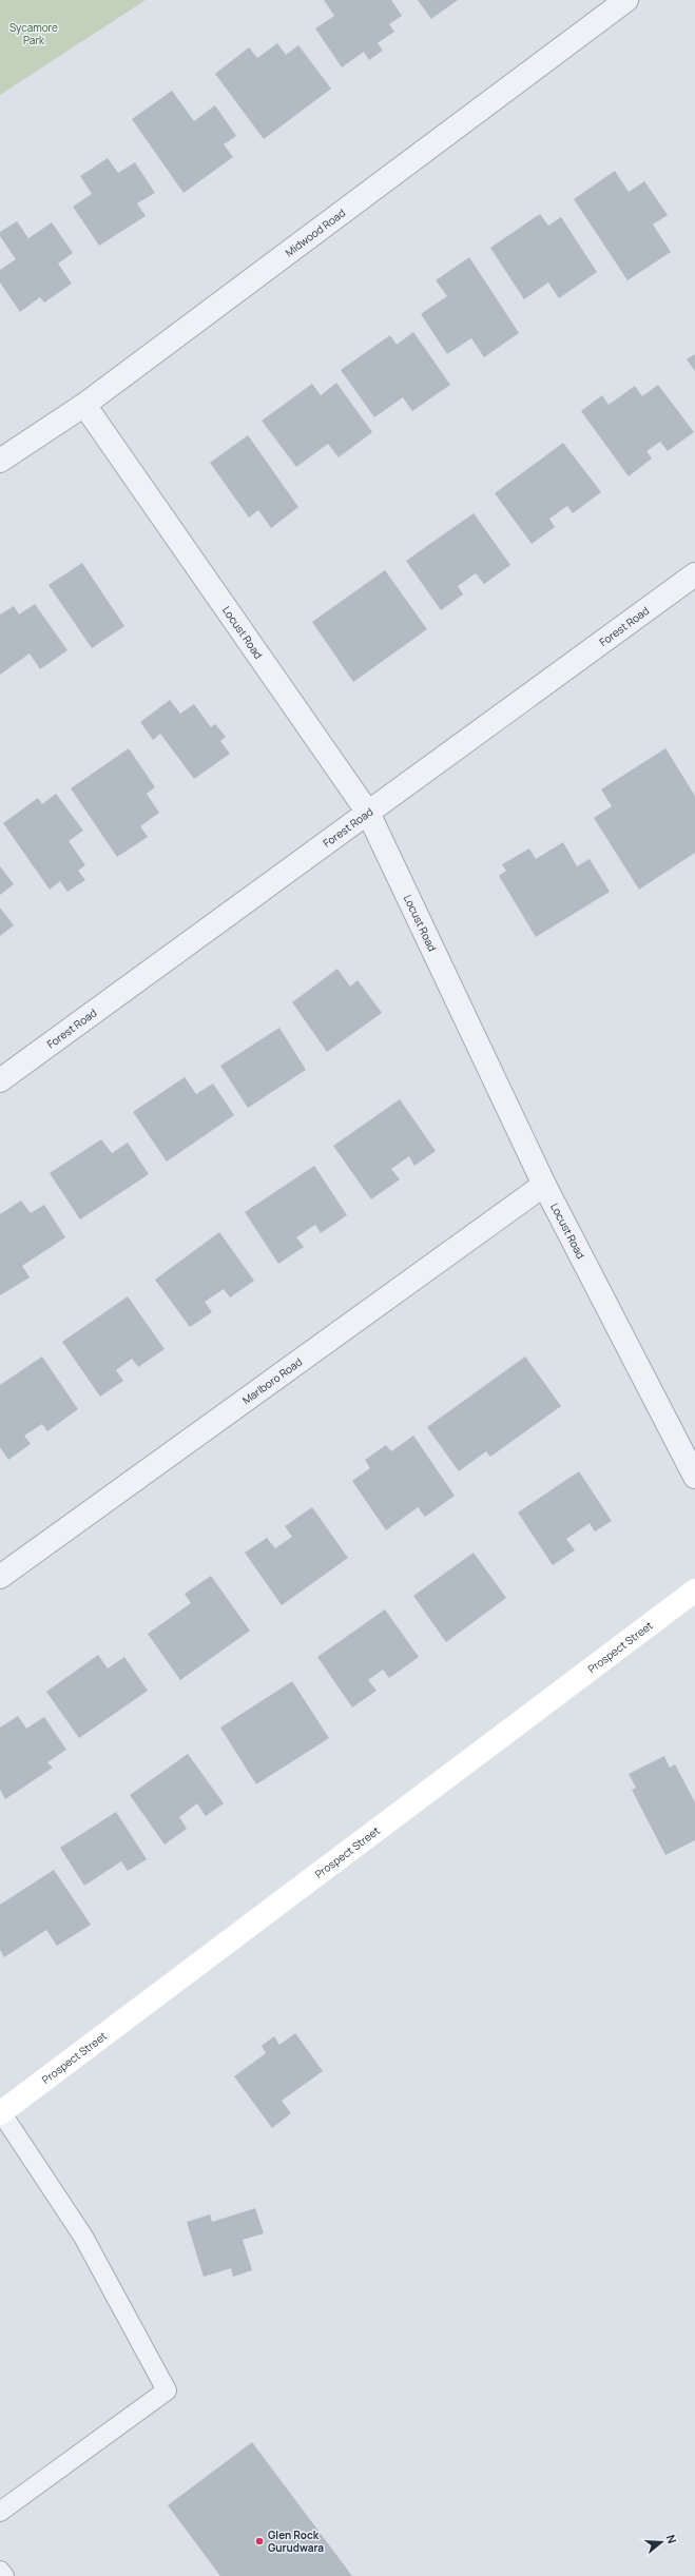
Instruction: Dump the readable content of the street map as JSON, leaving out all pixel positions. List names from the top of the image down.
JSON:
{
  "streets": {
    "main road": ["Prospect Street"],
    "street": [
      "Midwood Road",
      "Forest Road",
      "Locust Road",
      "Marlboro Road"
    ]
  },
  "crossings": [
    ["Midwood Road", "Locust Road"],
    ["Forest Road", "Locust Road"],
    ["Locust Road", "Marlboro Road"]
  ],
  "parks": ["Sycamore Park"],
  "places": ["Glen Rock Gurudwara"],
  "north": "right"
}
